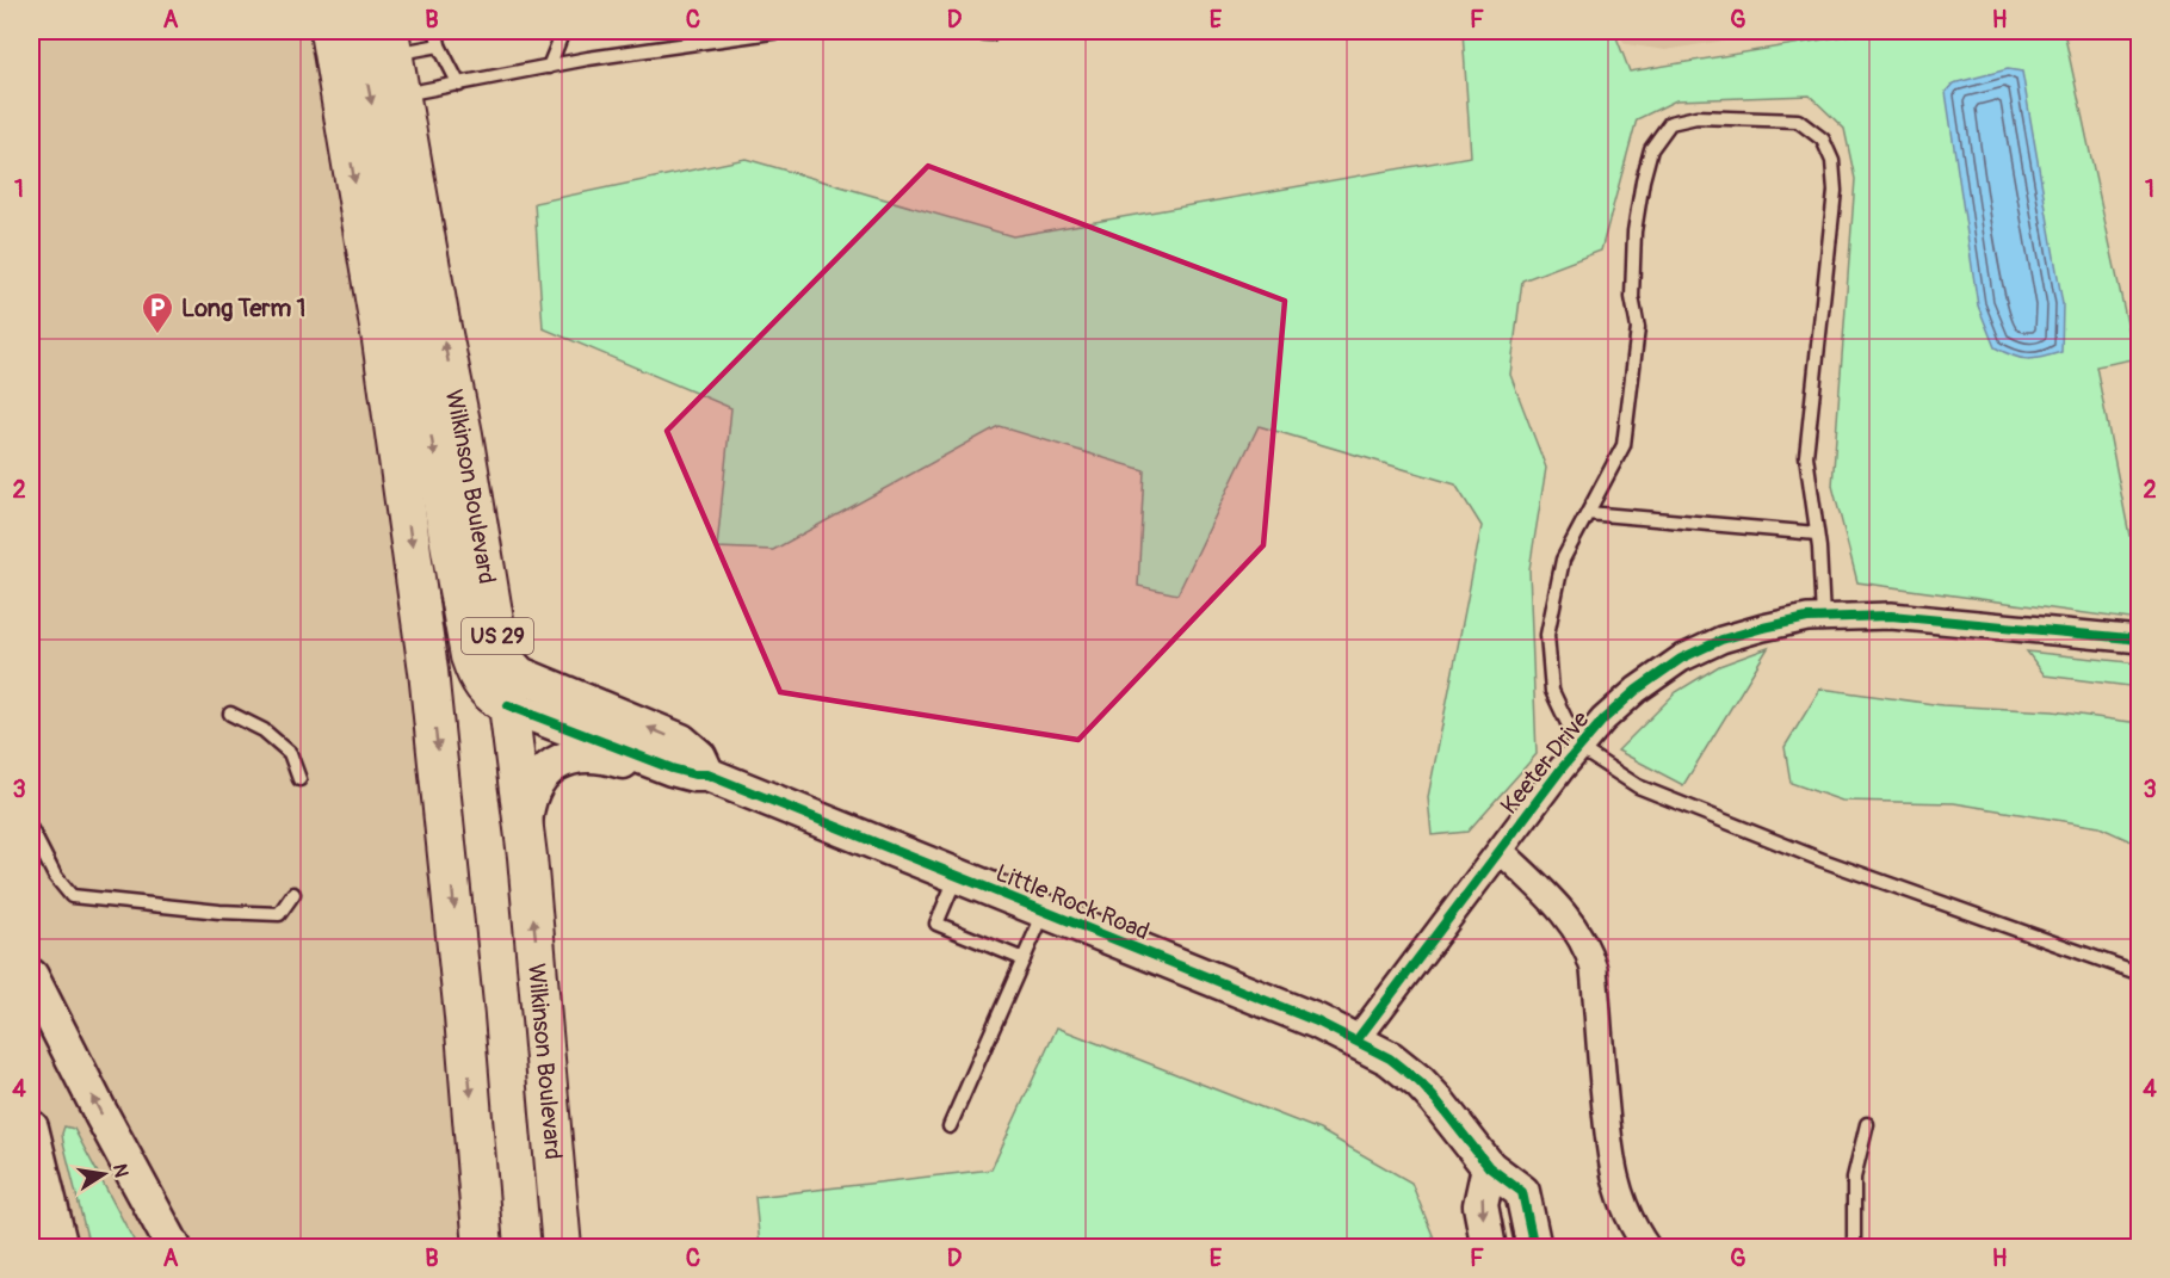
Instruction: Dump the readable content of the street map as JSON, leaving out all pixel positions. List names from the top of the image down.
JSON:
{
  "streets": {
    "main road": ["Wilkinson Boulevard", "US 29"],
    "street": ["Keeter Drive", "Little Rock Road"]
  },
  "crossings": [
    ["Wilkinson Boulevard", "Little Rock Road"],
    ["Keeter Drive", "Little Rock Road"]
  ],
  "places": {
    "parking": ["Long Term 1"]
  },
  "north": "right",
  "grid": {
    "columns": [
      "A",
      "B",
      "C",
      "D",
      "E",
      "F",
      "G",
      "H"
    ],
    "rows": [
      "1",
      "2",
      "3",
      "4"
    ]
  }
}
